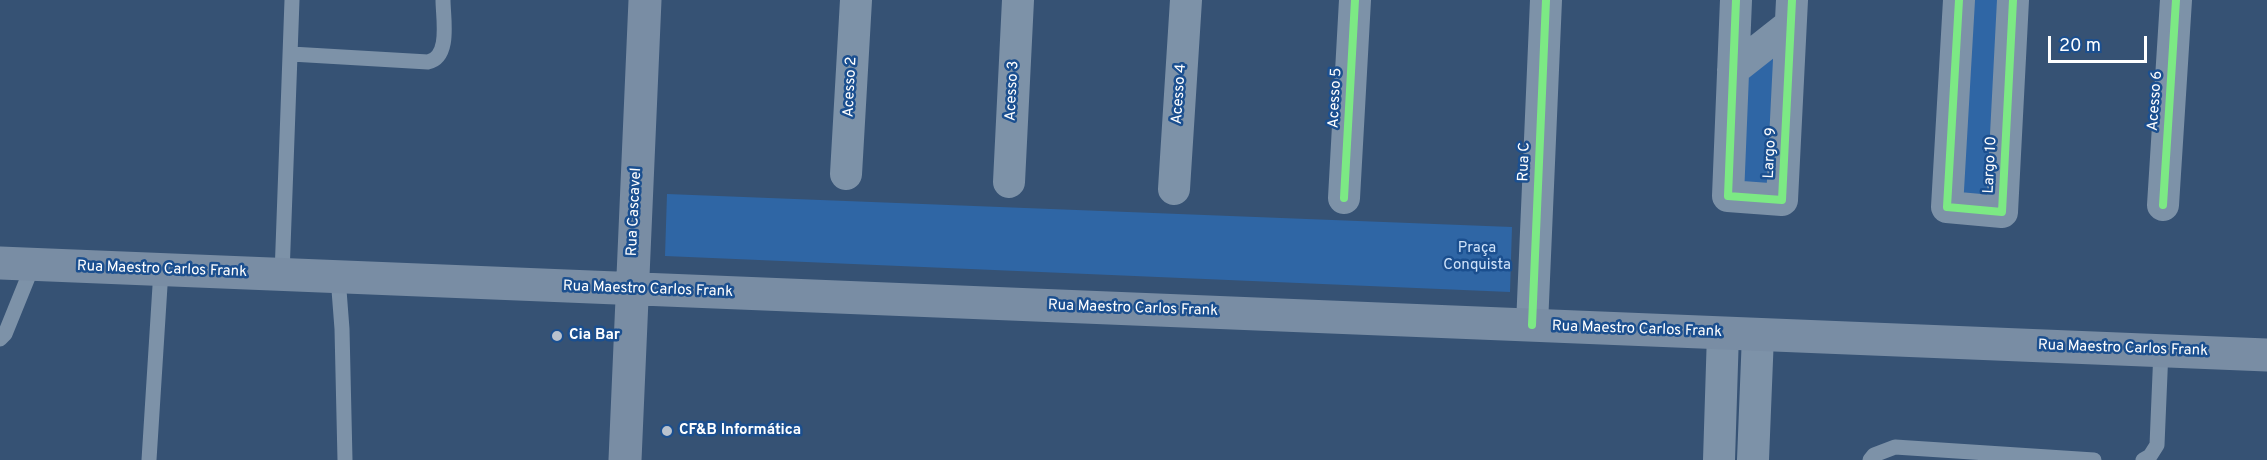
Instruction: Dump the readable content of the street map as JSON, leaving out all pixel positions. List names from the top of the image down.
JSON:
{
  "streets": {
    "main road": ["Rua Cascavel", "Rua Maestro Carlos Frank"],
    "street": [
      "Acesso 2",
      "Acesso 3",
      "Acesso 4",
      "Acesso 5",
      "Acesso 6",
      "Largo 9",
      "Rua C",
      "Largo 10"
    ]
  },
  "crossings": [
    ["Rua C", "Rua Maestro Carlos Frank"],
    ["Rua Cascavel", "Rua Maestro Carlos Frank"]
  ],
  "parks": ["Praça Conquista"],
  "places": ["Cia Bar", "CF&B Informática"],
  "scale_bar": "20 m"
}
